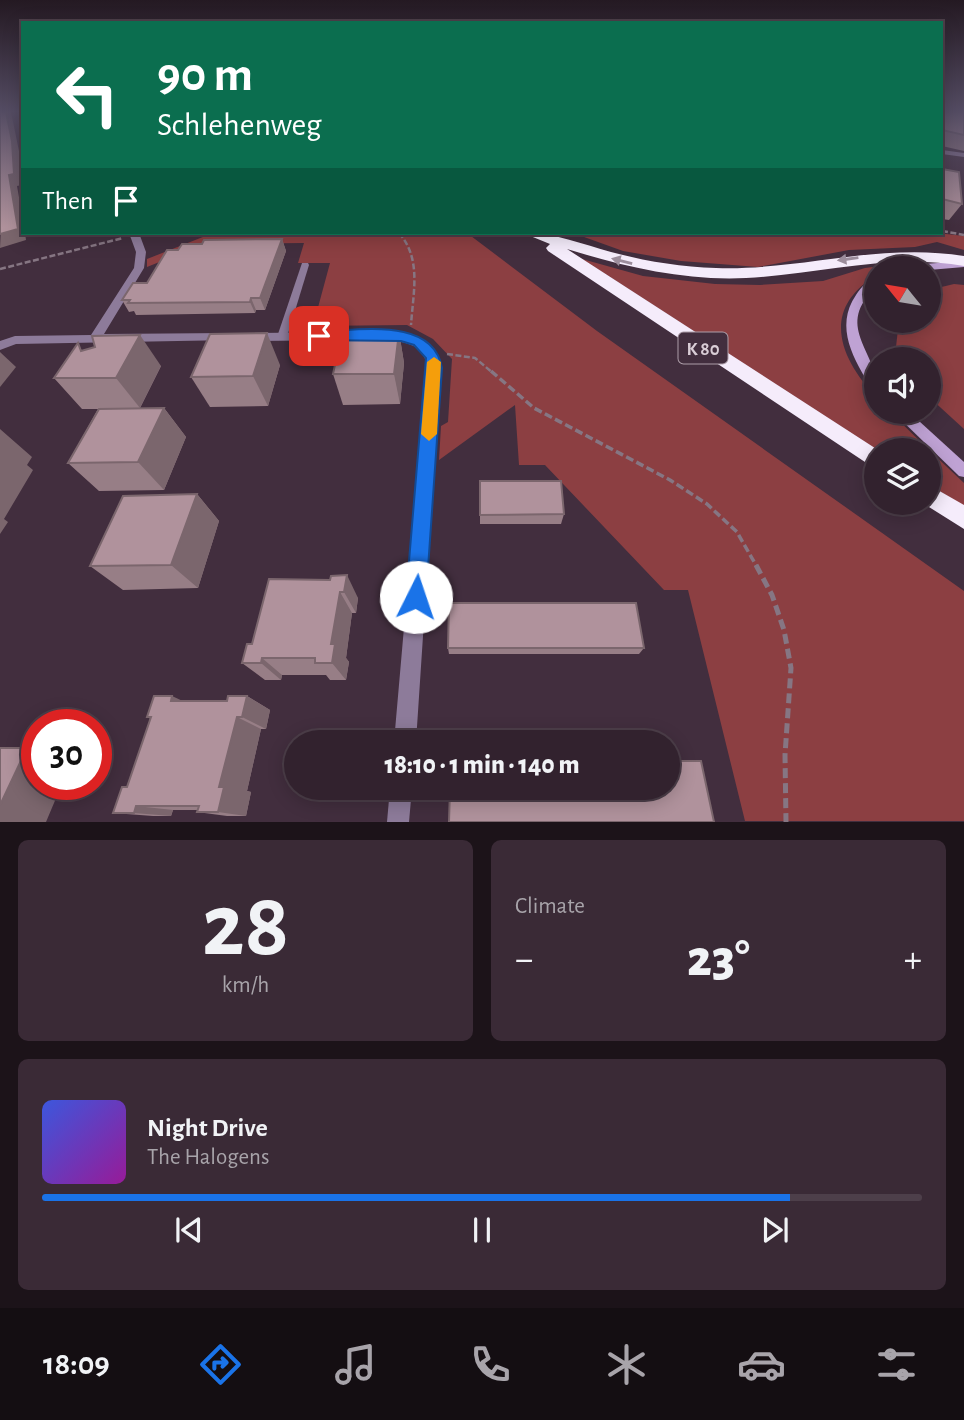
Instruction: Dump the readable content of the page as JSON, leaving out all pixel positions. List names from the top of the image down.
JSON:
{
  "streets": {
    "highway": ["K 80"]
  },
  "north": "top left",
  "page": {
    "turn": ["90 m", "Schlehenweg"],
    "then": "Then",
    "limit": "30",
    "trip": "18:10 · 1 min · 140 m",
    "tile": [
      ["28", "km/h"],
      "Climate"
    ],
    "heat": ["−", "23°", "+"],
    "song": ["Night Drive", "The Halogens"],
    "tabs": "18:09"
  }
}
